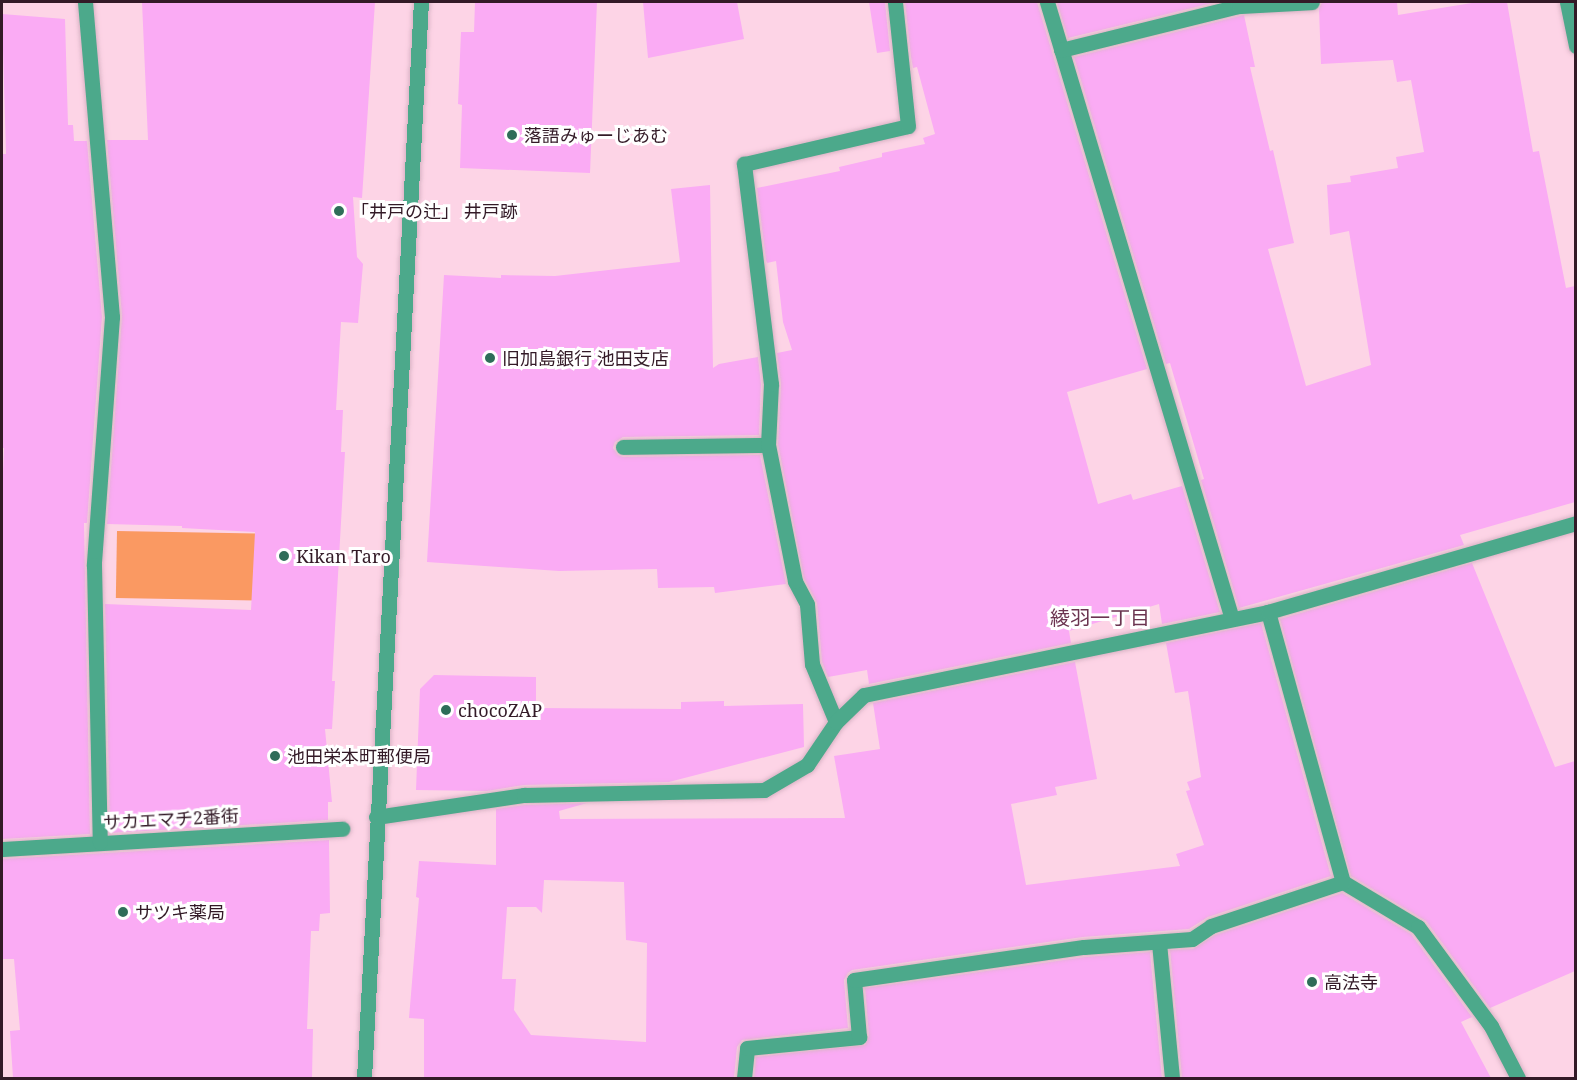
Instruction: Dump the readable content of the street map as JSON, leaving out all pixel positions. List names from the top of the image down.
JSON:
{
  "streets": {
    "street": ["サカエマチ2番街"]
  },
  "districts": ["綾羽一丁目"],
  "places": [
    "落語みゅーじあむ",
    "「井戸の辻」 井戸跡",
    "旧加島銀行 池田支店",
    "Kikan Taro",
    "chocoZAP",
    "池田栄本町郵便局",
    "サツキ薬局",
    "高法寺"
  ]
}
